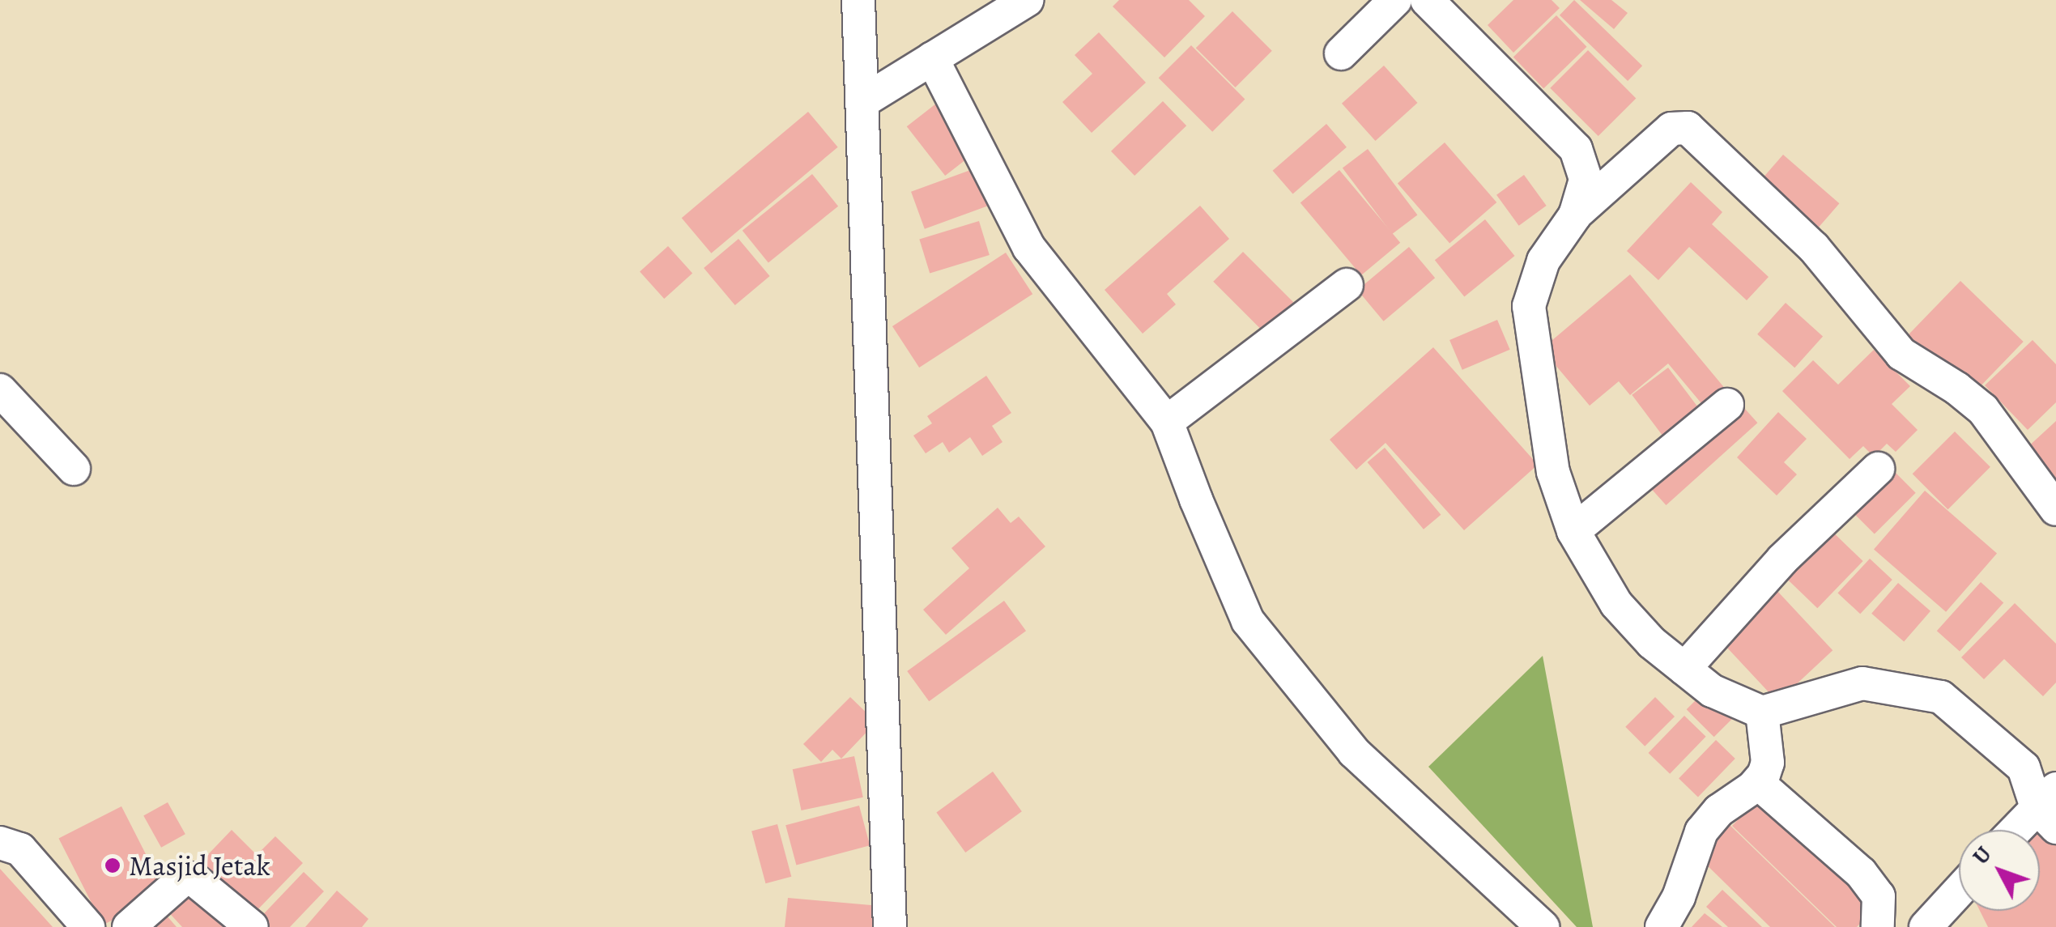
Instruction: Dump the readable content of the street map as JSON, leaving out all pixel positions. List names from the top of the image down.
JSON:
{
  "places": ["Masjid Jetak"],
  "north": "top left"
}
